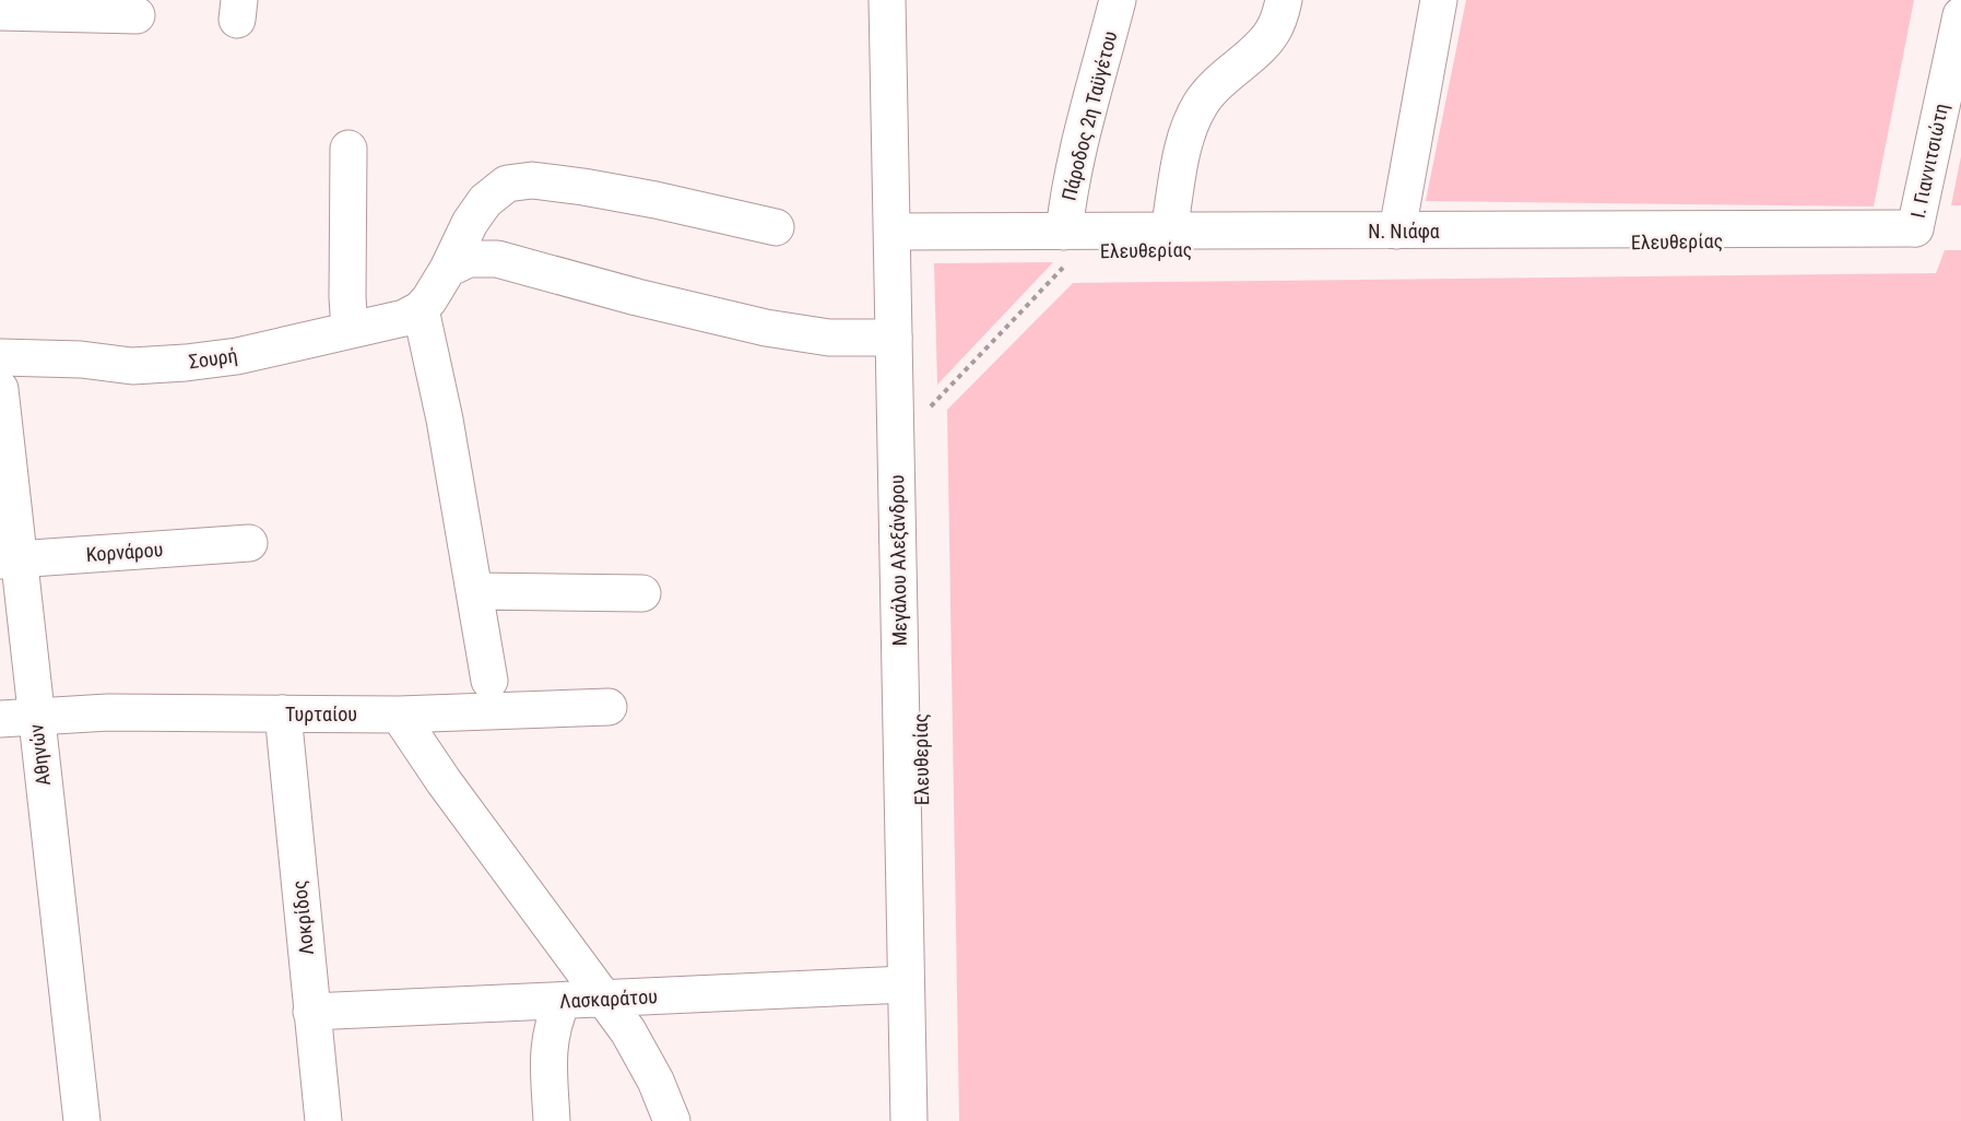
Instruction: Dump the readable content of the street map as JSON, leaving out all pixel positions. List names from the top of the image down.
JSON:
{
  "streets": {
    "street": [
      "Πάροδος 2η Ταϋγέτου",
      "Ι. Γιαννιτσιώτη",
      "Ν. Νιάφα",
      "Σουρή",
      "Κορνάρου",
      "Μεγάλου Αλεξάνδρου",
      "Τυρταίου",
      "Αθηνών",
      "Λοκρίδος",
      "Λασκαράτου"
    ]
  },
  "crossings": [
    ["Πάροδος 2η Ταϋγέτου", "Ν. Νιάφα"],
    ["Ι. Γιαννιτσιώτη", "Ν. Νιάφα"],
    ["Ν. Νιάφα", "Μεγάλου Αλεξάνδρου"],
    ["Κορνάρου", "Αθηνών"],
    ["Μεγάλου Αλεξάνδρου", "Λασκαράτου"],
    ["Τυρταίου", "Αθηνών"],
    ["Τυρταίου", "Λοκρίδος"],
    ["Λοκρίδος", "Λασκαράτου"]
  ]
}
